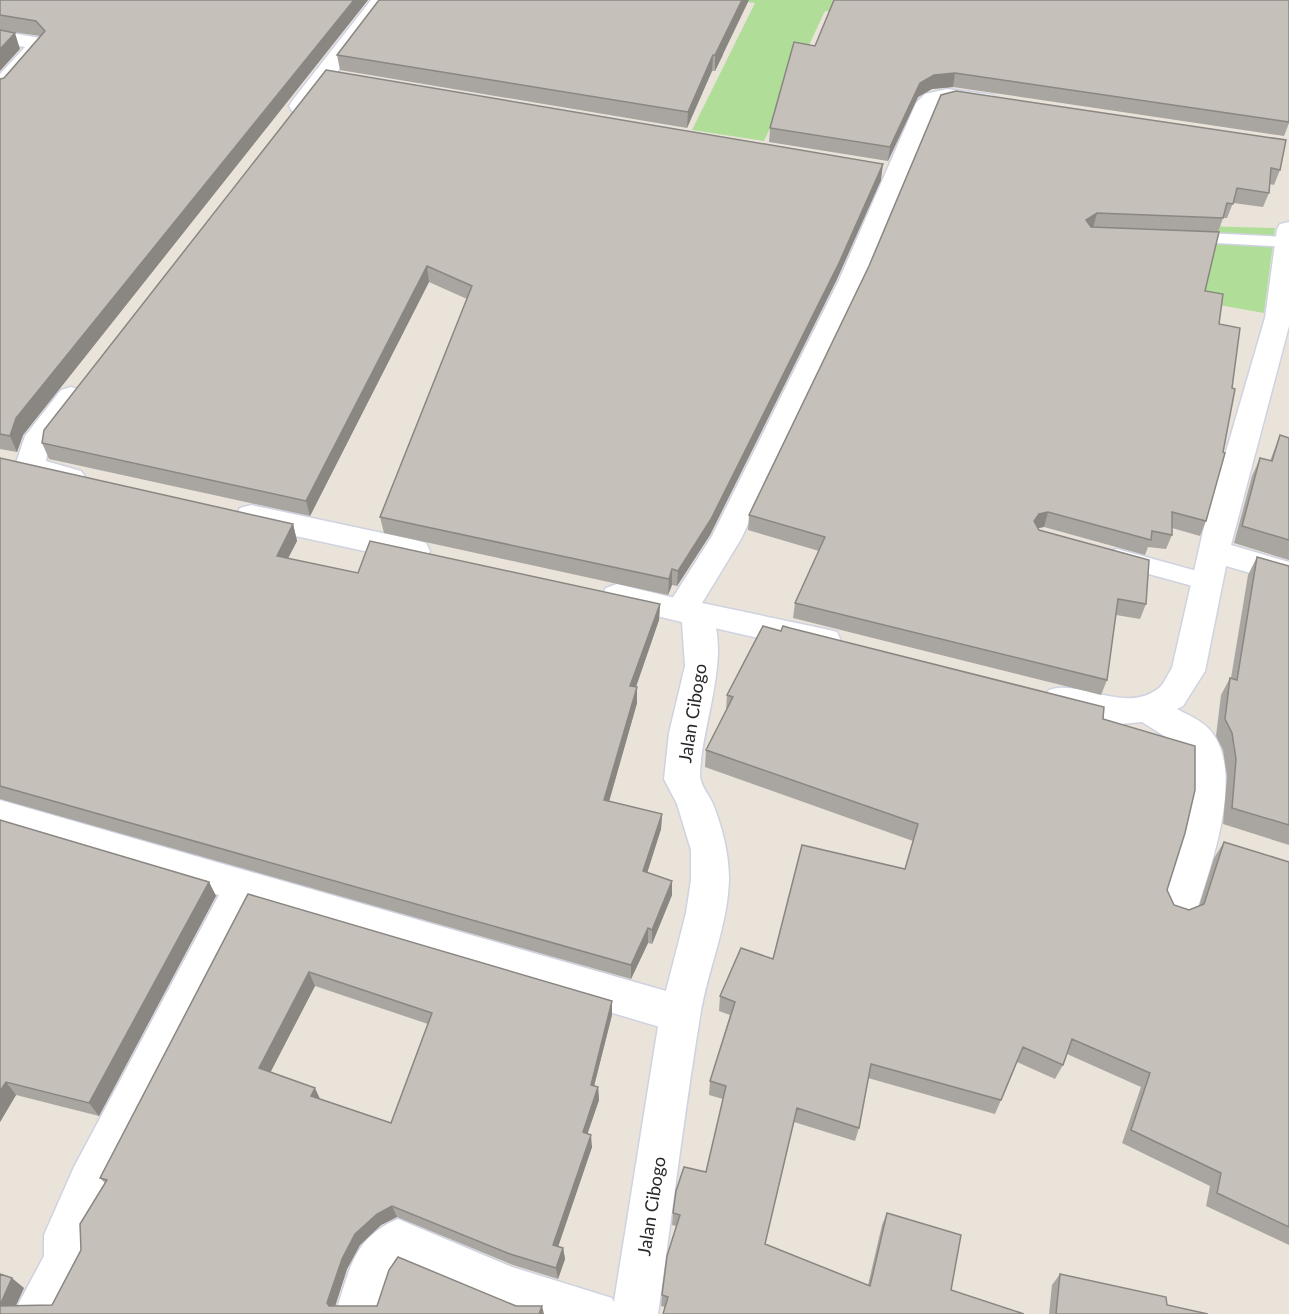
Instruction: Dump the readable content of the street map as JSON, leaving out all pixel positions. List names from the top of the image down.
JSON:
{
  "streets": {
    "street": ["Jalan Cibogo"]
  }
}
